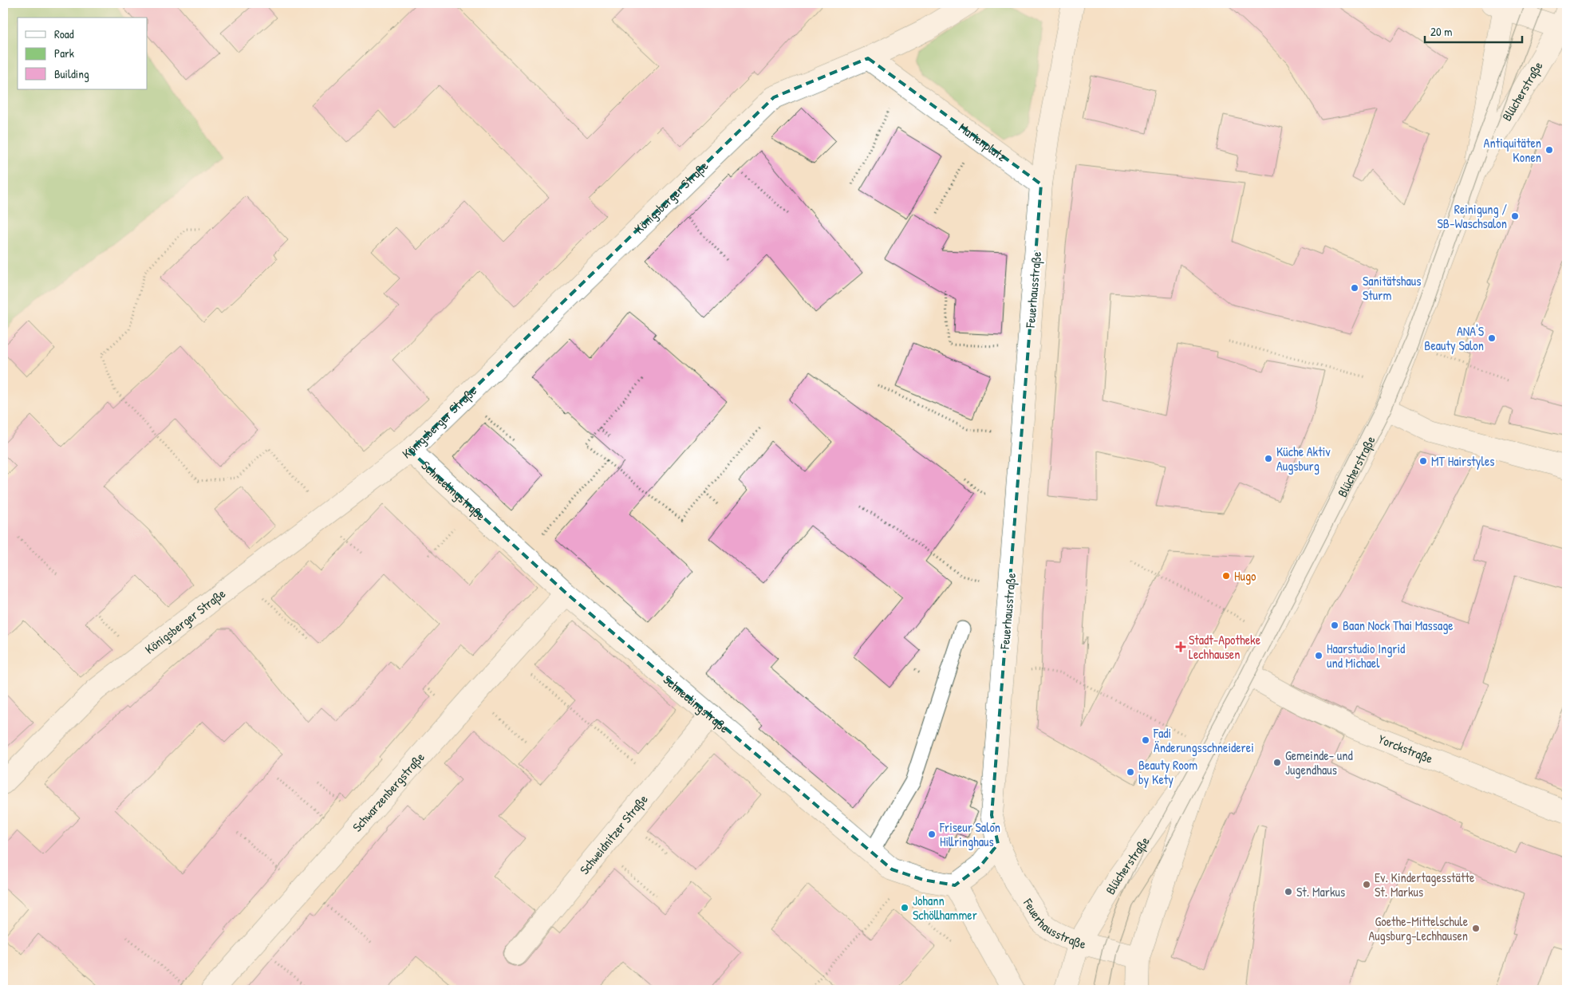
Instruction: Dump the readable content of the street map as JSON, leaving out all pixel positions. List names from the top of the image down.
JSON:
{
  "streets": {
    "street": [
      "Blücherstraße",
      "Marienplatz",
      "Königsberger Straße",
      "Feuerhausstraße",
      "Schneelingstraße",
      "Yorckstraße",
      "Schwarzenbergstraße",
      "Schweidnitzer Straße"
    ]
  },
  "crossings": [
    ["Blücherstraße", "Feuerhausstraße"],
    ["Blücherstraße", "Yorckstraße"],
    ["Marienplatz", "Königsberger Straße"],
    ["Marienplatz", "Feuerhausstraße"],
    ["Königsberger Straße", "Schneelingstraße"],
    ["Schneelingstraße", "Schwarzenbergstraße"],
    ["Schneelingstraße", "Schweidnitzer Straße"]
  ],
  "places": {
    "other": [
      "Antiquitäten Konen",
      "Reinigung / SB-Waschsalon",
      "Sanitätshaus Sturm",
      "ANA'S Beauty Salon",
      "Küche Aktiv Augsburg",
      "MT Hairstyles",
      "Hugo",
      "Baan Nock Thai Massage",
      "Haarstudio Ingrid und Michael",
      "Fadi Änderungsschneiderei",
      "Gemeinde- und Jugendhaus",
      "Beauty Room by Kety",
      "Friseur Salon Hillringhaus",
      "Ev. Kindertagesstätte St. Markus",
      "St. Markus",
      "Johann Schöllhammer",
      "Goethe-Mittelschule Augsburg-Lechhausen"
    ],
    "health": ["Stadt-Apotheke Lechhausen"]
  },
  "legend": ["Road", "Park", "Building"],
  "scale_bar": "20 m"
}
